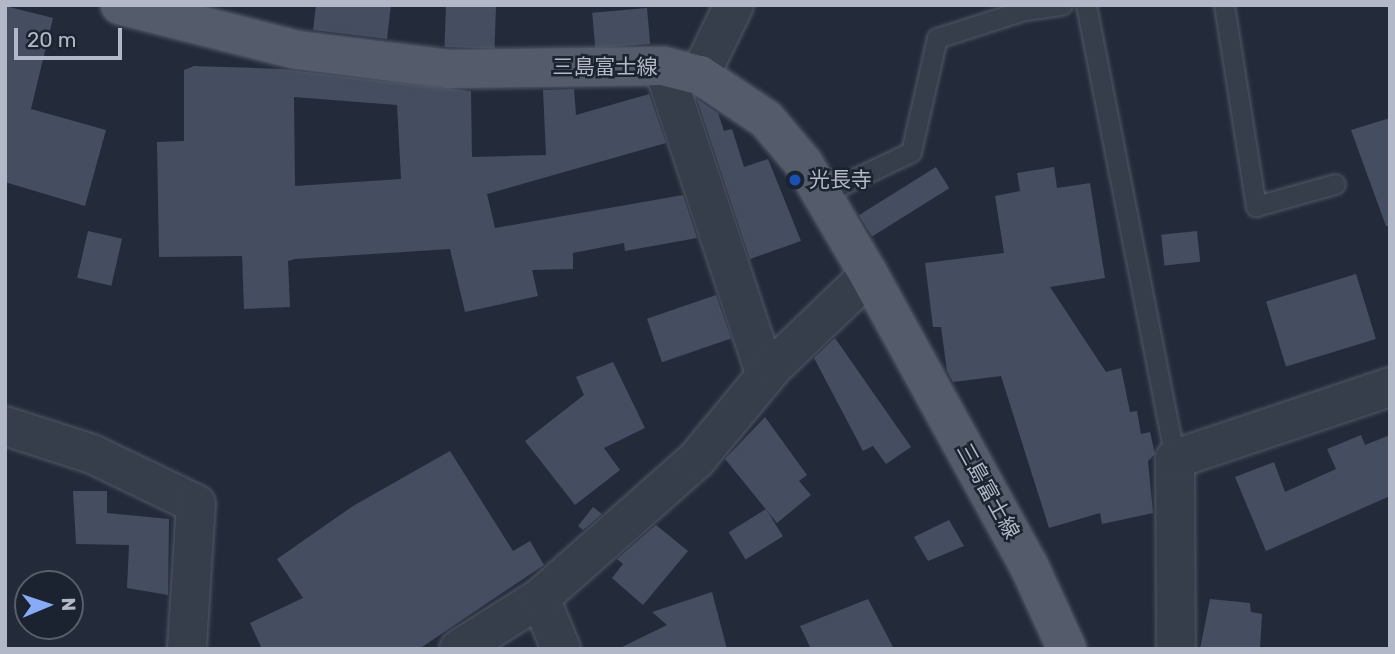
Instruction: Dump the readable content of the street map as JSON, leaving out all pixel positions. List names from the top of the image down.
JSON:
{
  "streets": {
    "main road": ["三島富士線"]
  },
  "places": ["光長寺"],
  "scale_bar": "20 m",
  "north": "right"
}
